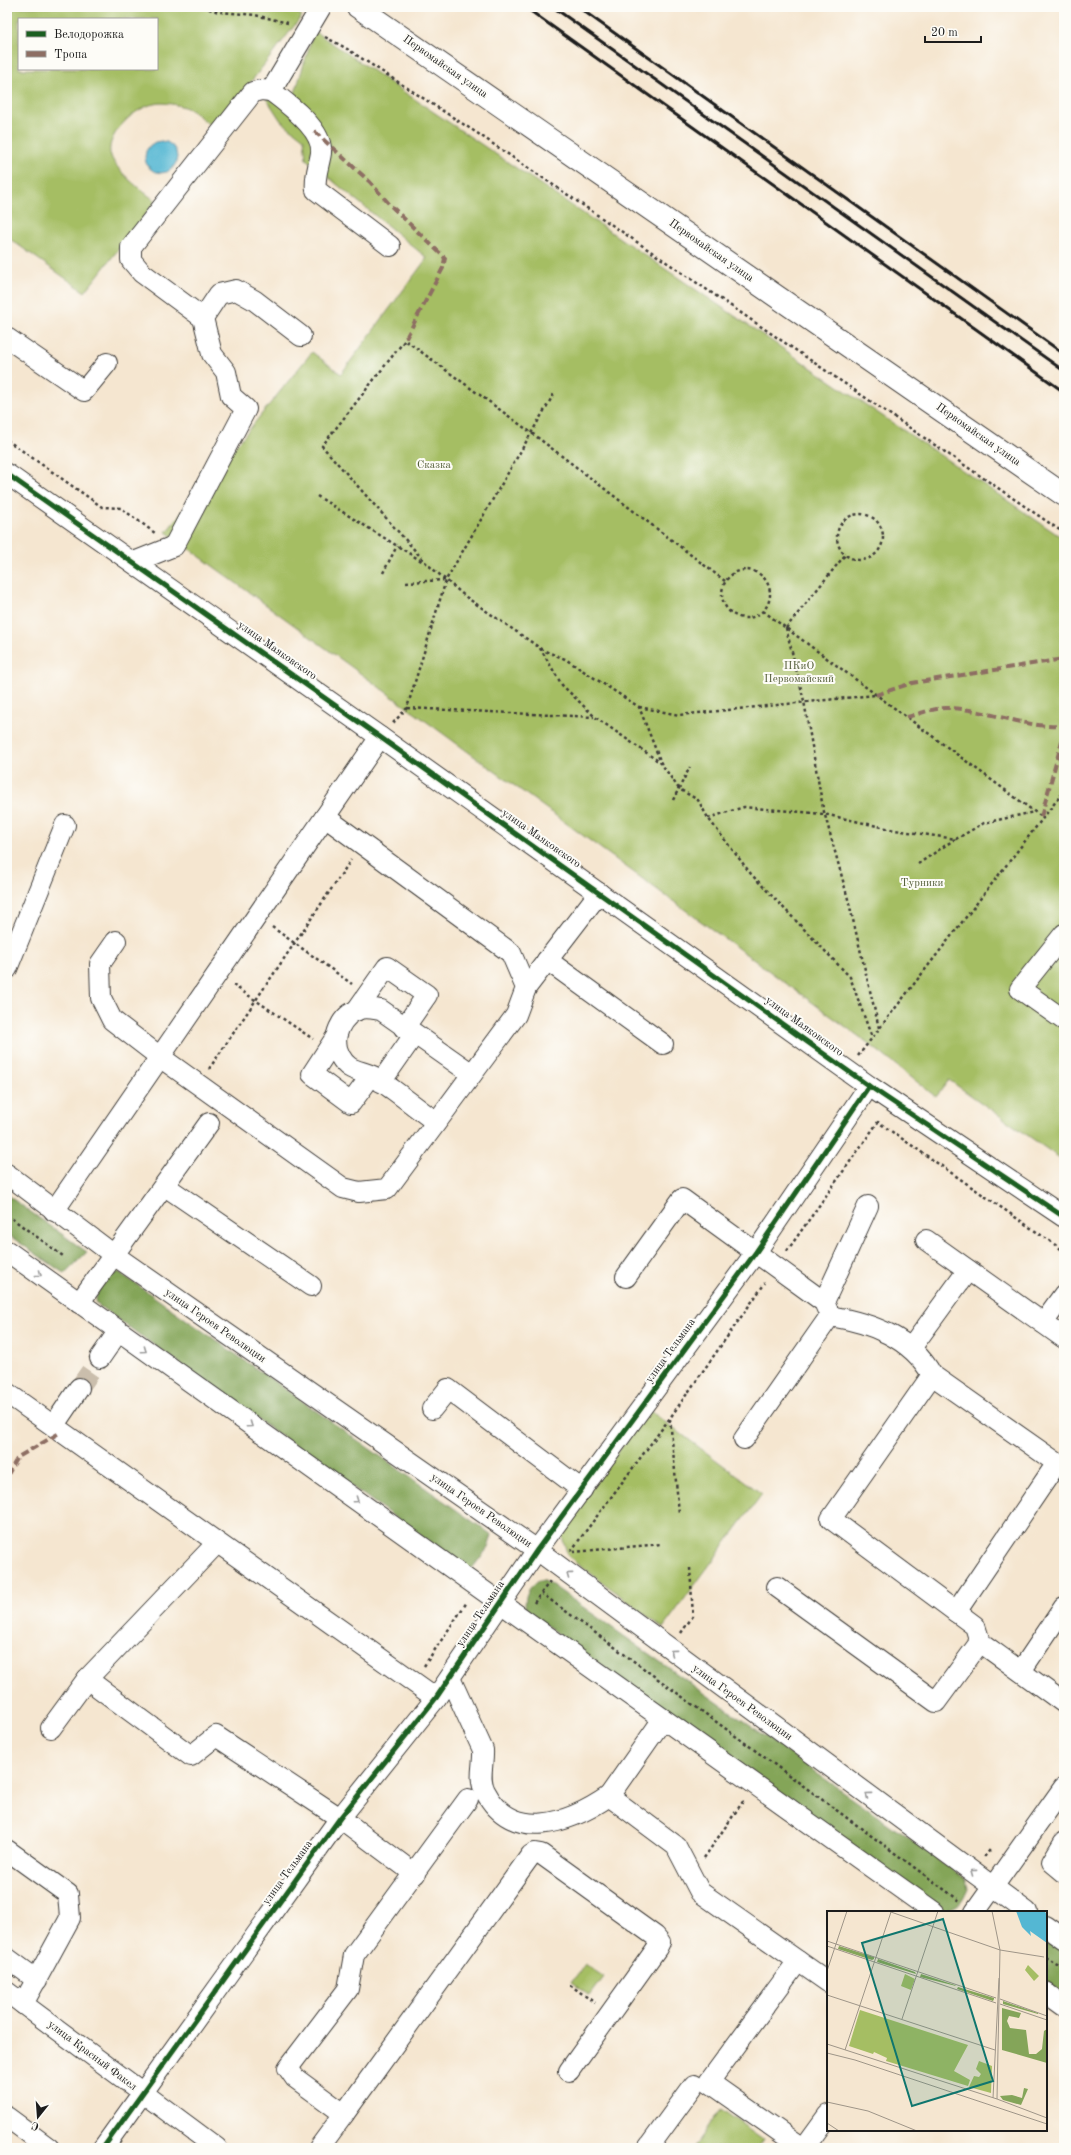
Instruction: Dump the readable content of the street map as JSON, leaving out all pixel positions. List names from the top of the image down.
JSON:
{
  "streets": {
    "main road": ["Первомайская улица"],
    "street": [
      "улица Маяковского",
      "улица Героев Революции",
      "улица Тельмана",
      "улица Красный Факел"
    ]
  },
  "crossings": [
    ["улица Маяковского", "улица Тельмана"],
    ["улица Героев Революции", "улица Тельмана"],
    ["улица Тельмана", "улица Красный Факел"]
  ],
  "parks": ["Сказка", "ПКиО Первомайский", "Турники"],
  "legend": ["Велодорожка", "Тропа"],
  "scale_bar": "20 m",
  "north": "bottom"
}
